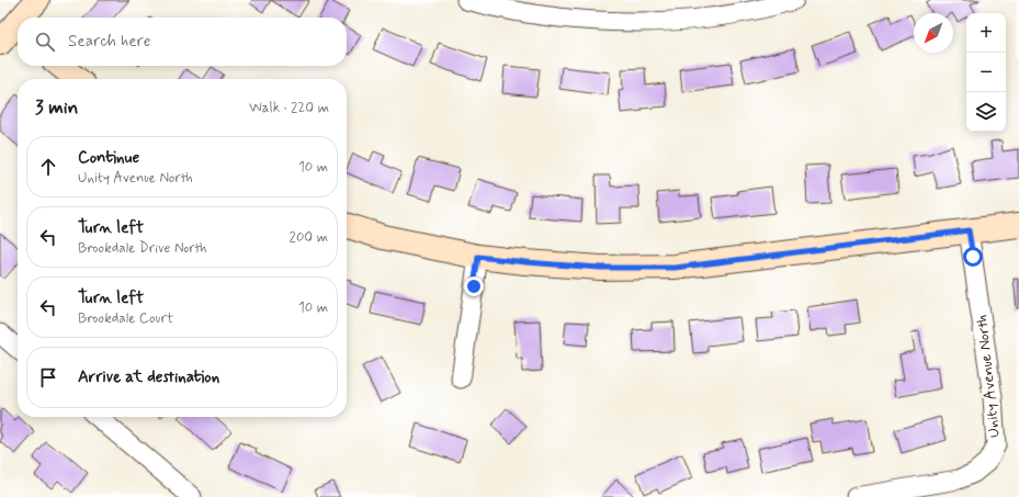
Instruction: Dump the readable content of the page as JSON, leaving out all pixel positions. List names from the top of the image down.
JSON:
{
  "streets": {
    "street": ["Unity Avenue North"]
  },
  "north": "bottom left",
  "page": {
    "map_buttons": ["+", "−"],
    "search": "Search here",
    "heading": ["3 min", "Walk · 220 m"],
    "list": [
      ["Continue", "Unity Avenue North", "10 m"],
      ["Turn left", "Brookdale Drive North", "200 m"],
      ["Turn left", "Brookdale Court", "10 m"],
      "Arrive at destination"
    ]
  }
}
